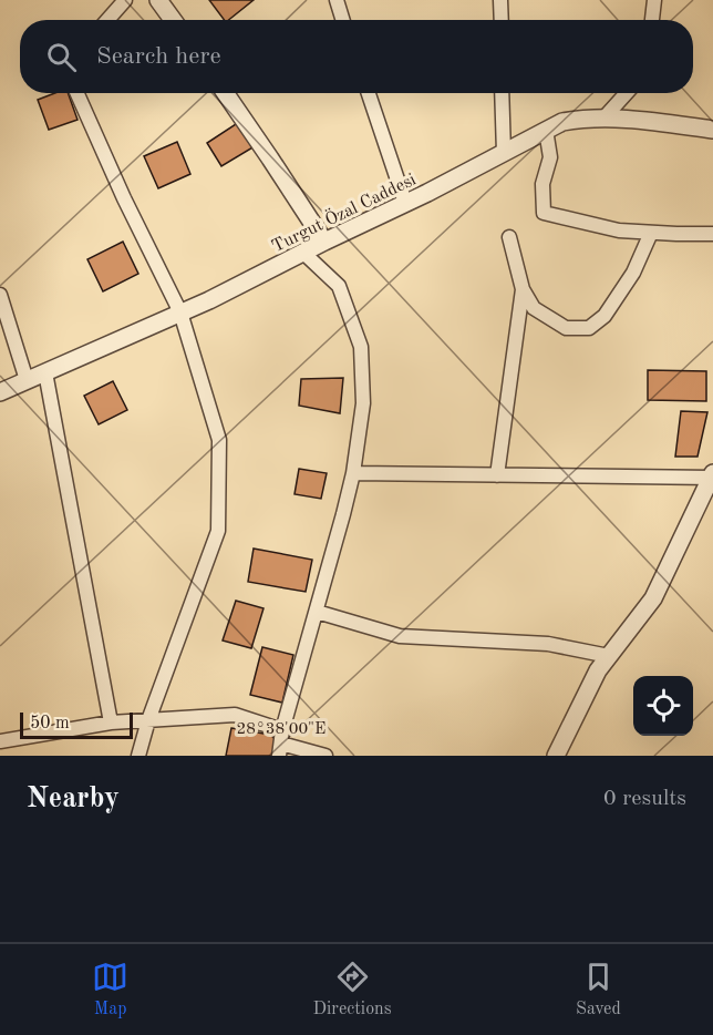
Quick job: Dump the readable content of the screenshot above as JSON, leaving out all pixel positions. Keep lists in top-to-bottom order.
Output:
{
  "streets": {
    "street": ["Turgut Özal Caddesi"]
  },
  "scale_bar": "50 m",
  "page": {
    "search": "Search here",
    "scale": "50 m",
    "heading": ["Nearby", "0 results"],
    "nav": ["Map", "Directions", "Saved"]
  },
  "coordinates": ["28°38'00\"E"]
}
